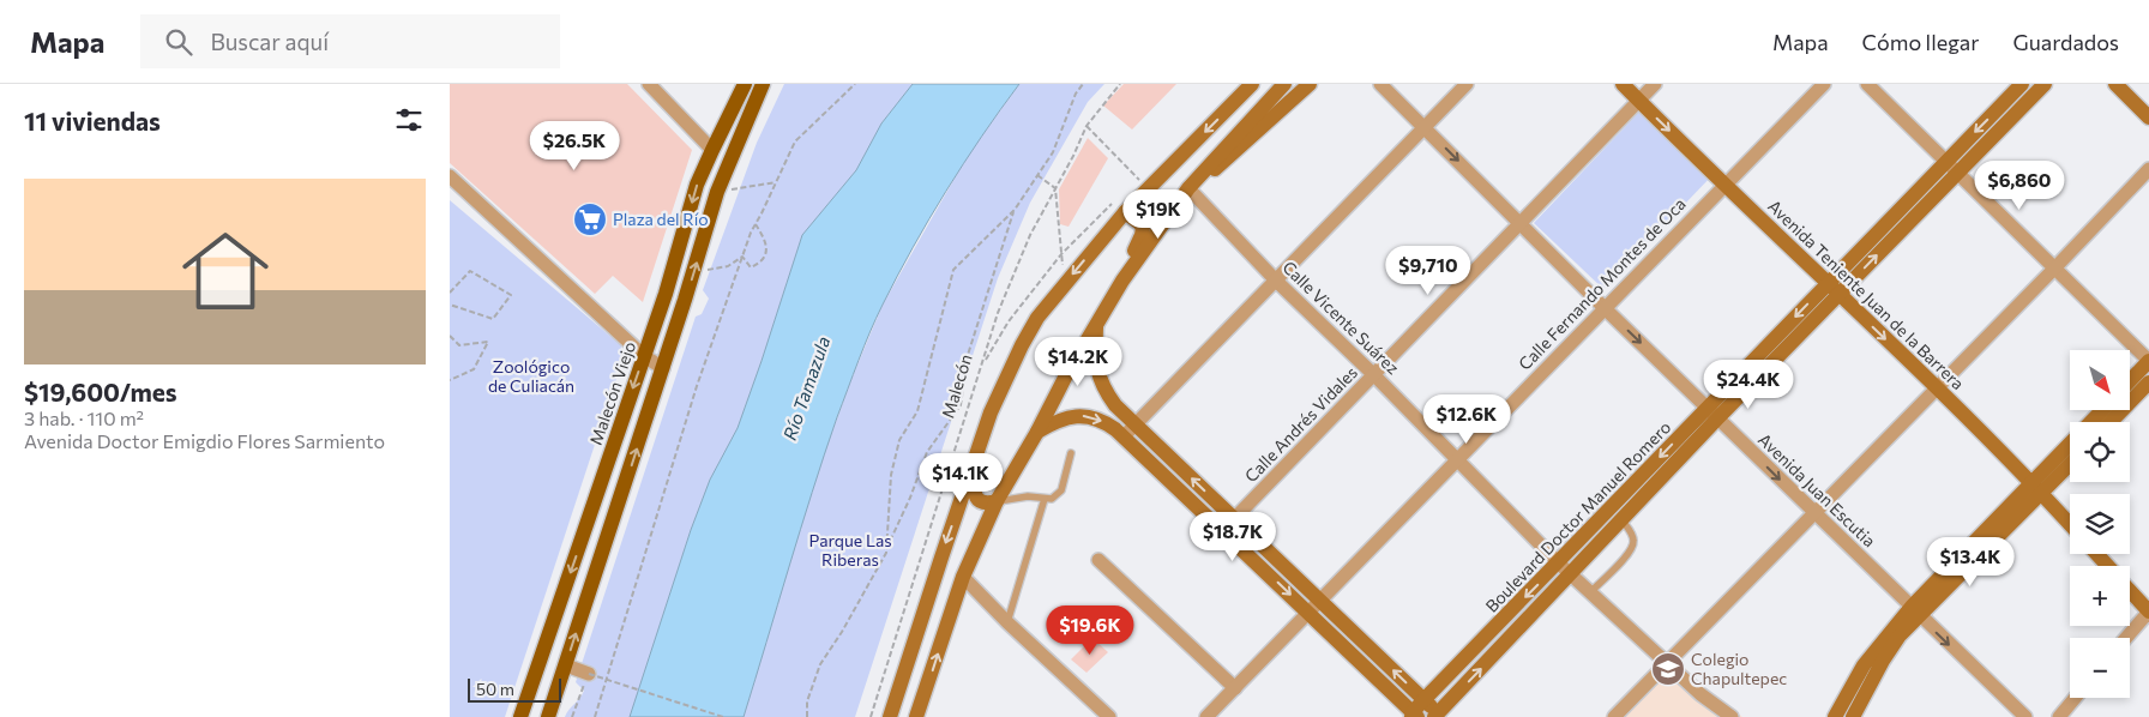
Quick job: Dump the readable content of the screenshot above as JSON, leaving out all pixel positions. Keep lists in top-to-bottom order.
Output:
{
  "streets": {
    "main road": ["Malecón Viejo"],
    "street": [
      "Calle Fernando Montes de Oca",
      "Avenida Teniente Juan de la Barrera",
      "Calle Vicente Suárez",
      "Calle Andrés Vidales",
      "Avenida Juan Escutia",
      "Boulevard Doctor Manuel Romero"
    ],
    "path": ["Malecón"]
  },
  "crossings": [
    ["Calle Fernando Montes de Oca", "Avenida Teniente Juan de la Barrera"],
    ["Calle Fernando Montes de Oca", "Calle Vicente Suárez"],
    ["Calle Fernando Montes de Oca", "Avenida Juan Escutia"],
    ["Avenida Teniente Juan de la Barrera", "Calle Andrés Vidales"],
    ["Avenida Teniente Juan de la Barrera", "Boulevard Doctor Manuel Romero"],
    ["Calle Vicente Suárez", "Calle Andrés Vidales"],
    ["Calle Vicente Suárez", "Boulevard Doctor Manuel Romero"],
    ["Calle Andrés Vidales", "Avenida Juan Escutia"],
    ["Avenida Juan Escutia", "Boulevard Doctor Manuel Romero"]
  ],
  "one_way": ["Avenida Teniente Juan de la Barrera", "Avenida Juan Escutia"],
  "water": ["Río Tamazula"],
  "parks": ["Zoológico de Culiacán", "Parque Las Riberas"],
  "places": {
    "supermarket": ["Plaza del Río"],
    "school or university": ["Colegio Chapultepec"]
  },
  "scale_bar": "50 m",
  "north": "bottom right",
  "page": {
    "header": "Mapa",
    "search": "Buscar aquí",
    "nav": ["Mapa", "Cómo llegar", "Guardados"],
    "heading": "11 viviendas",
    "price": [
      "$26.5K",
      "$6,860",
      "$19K",
      "$9,710",
      "$14.2K",
      "$24.4K",
      "$12.6K",
      "$14.1K",
      "$18.7K",
      "$13.4K",
      "$19.6K"
    ],
    "list": [
      {
        "name": "$19,600/mes",
        "note": "3 hab. · 110 m² · Avenida Doctor Emigdio Flores Sarmiento"
      }
    ],
    "map_buttons": ["+", "−"],
    "scale": "50 m"
  }
}
